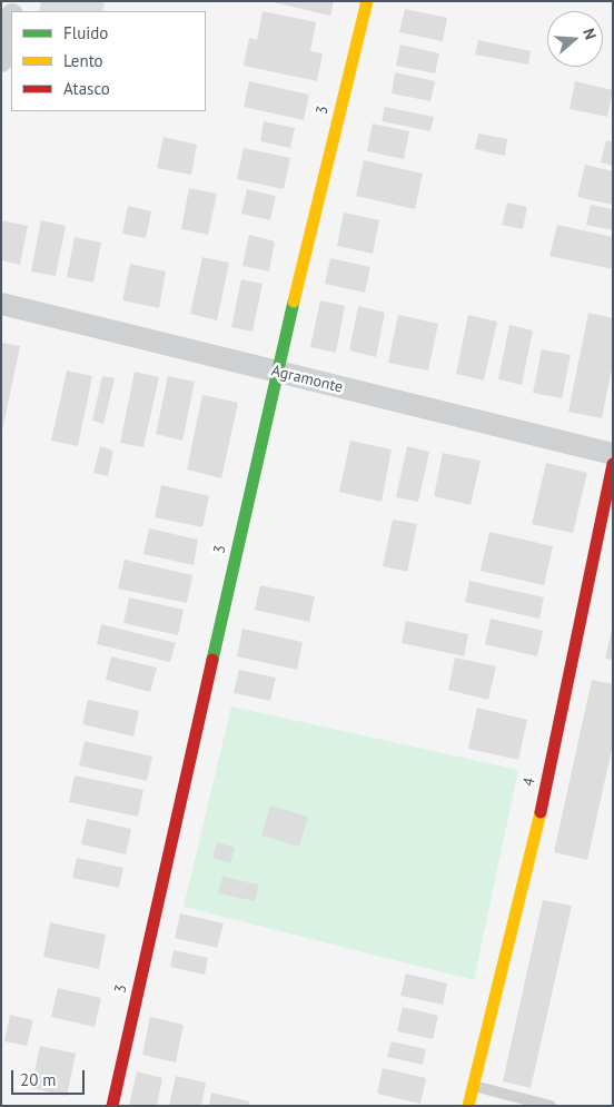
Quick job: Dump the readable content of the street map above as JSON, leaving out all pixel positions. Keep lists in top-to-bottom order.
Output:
{
  "streets": {
    "street": ["3", "Agramonte", "4"]
  },
  "crossings": [
    ["3", "Agramonte"]
  ],
  "legend": ["Fluido", "Lento", "Atasco"],
  "scale_bar": "20 m",
  "north": "right"
}
